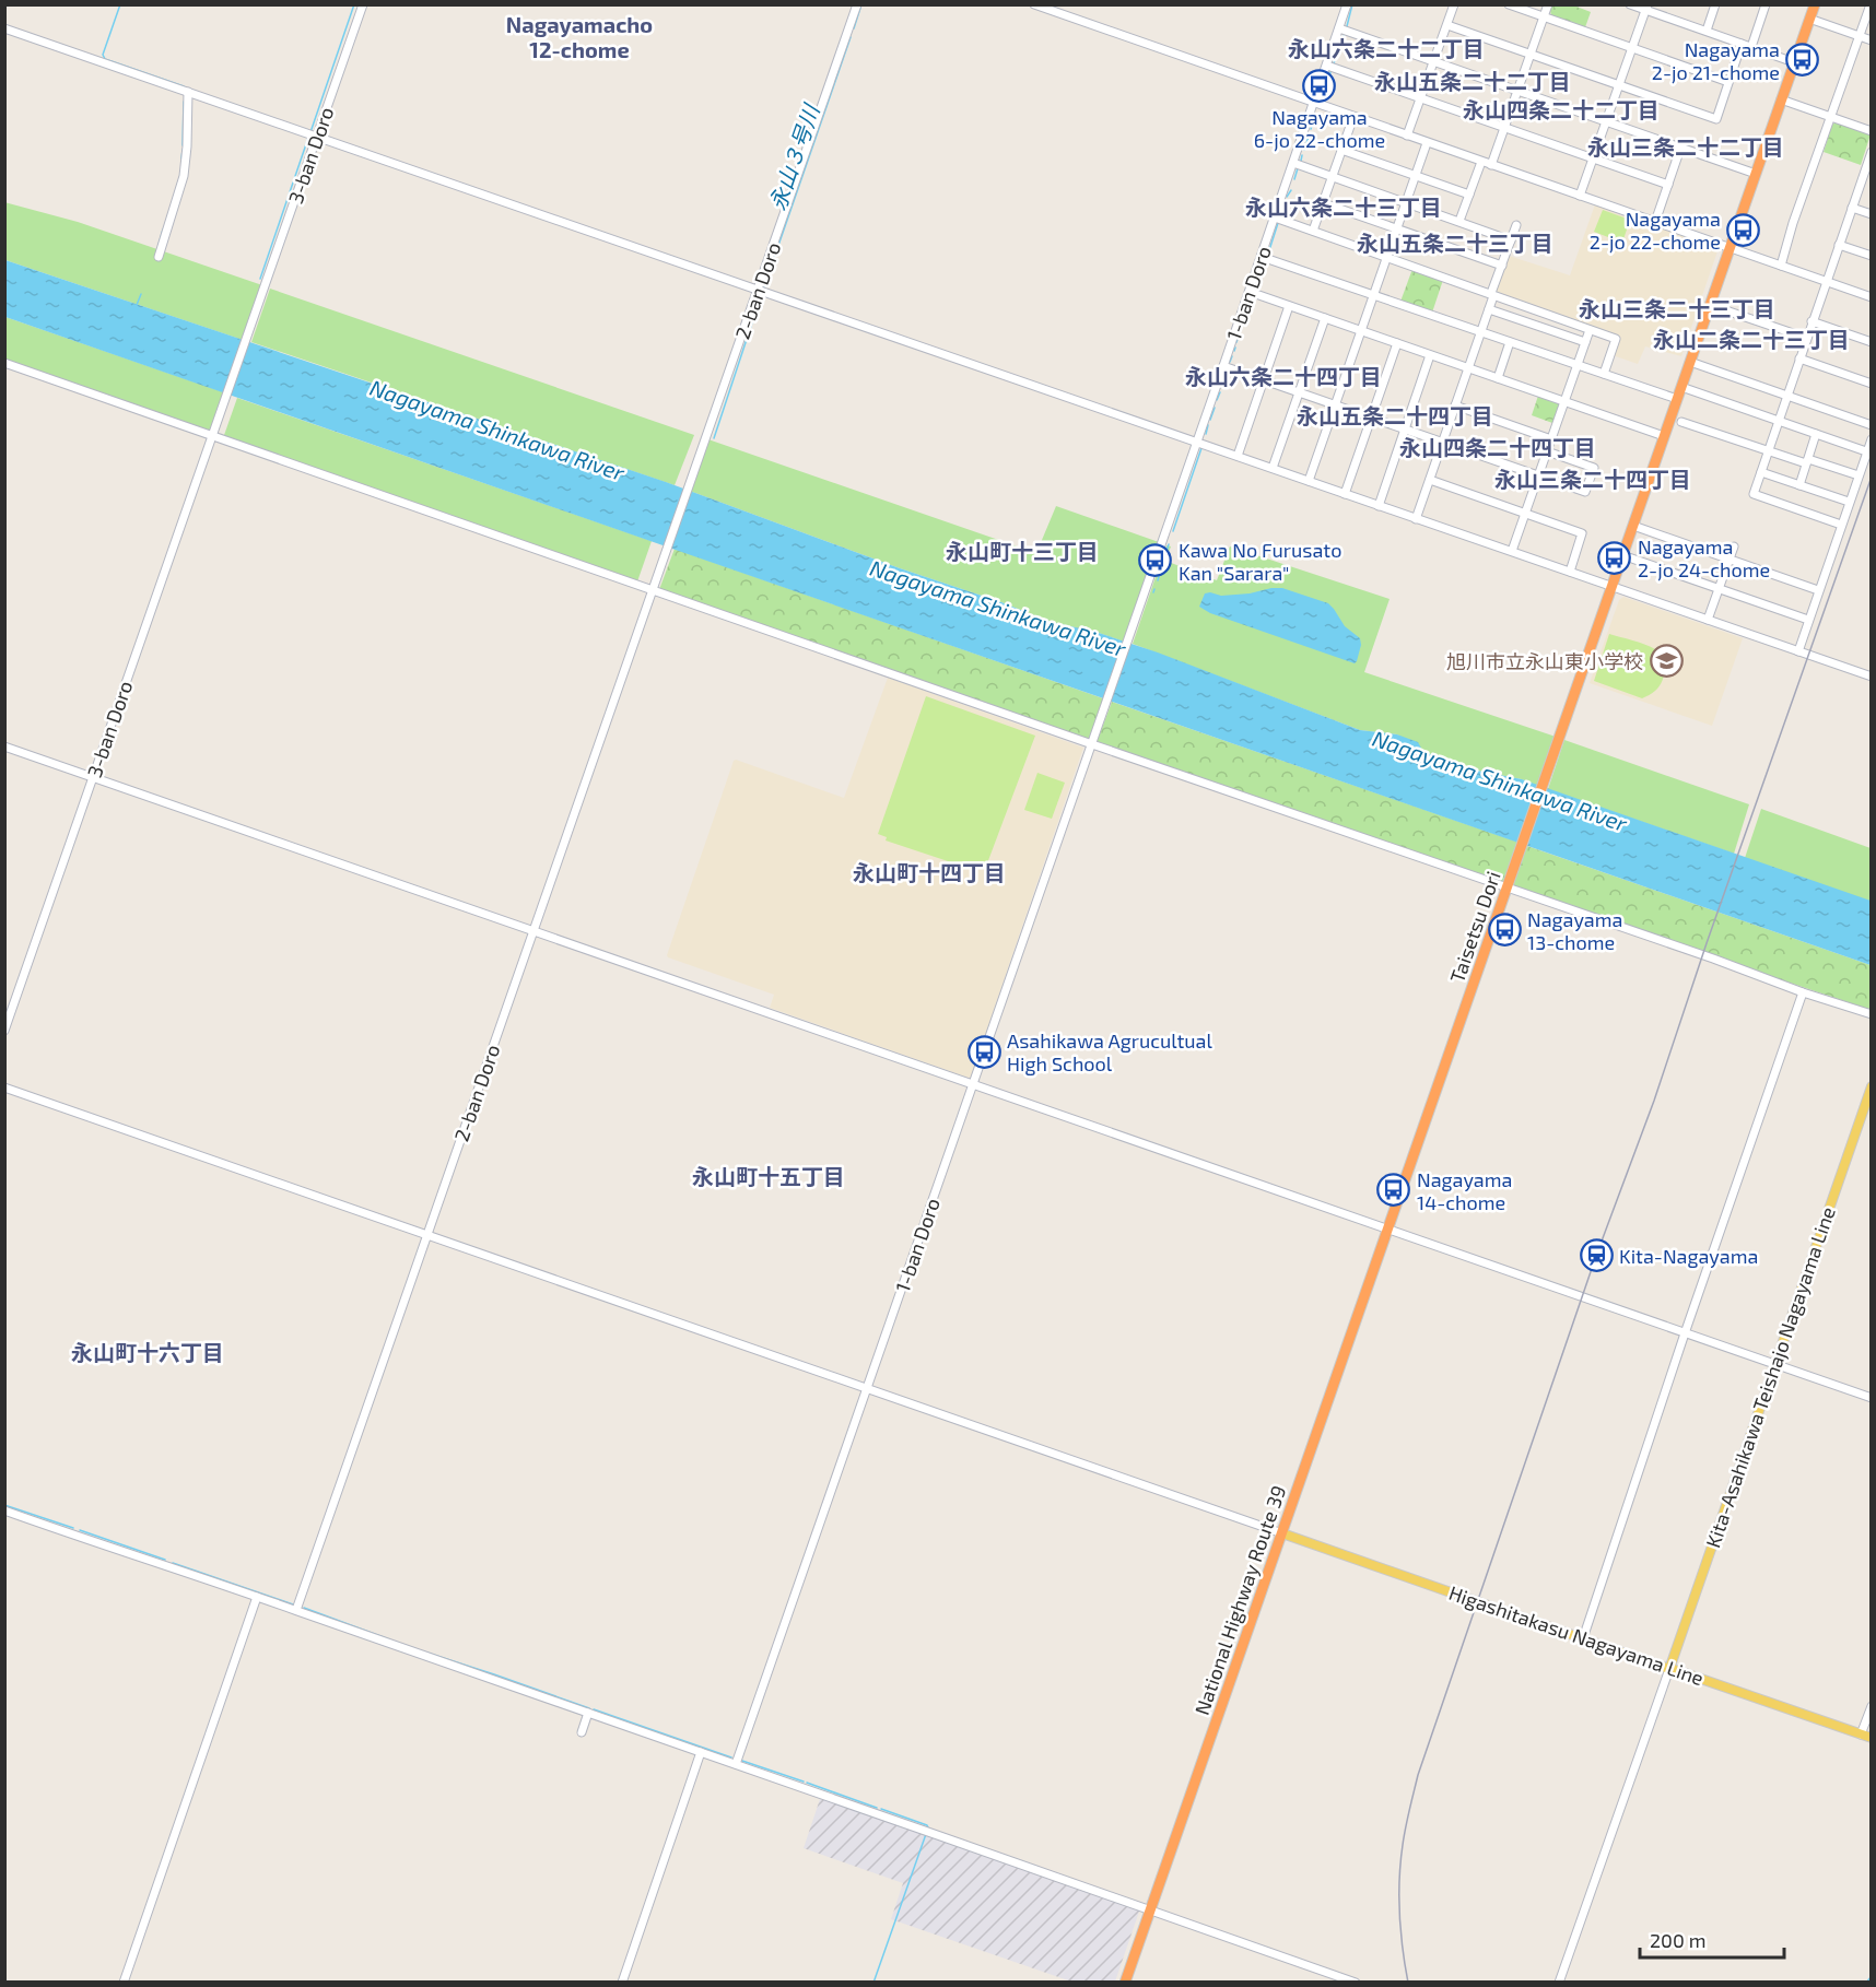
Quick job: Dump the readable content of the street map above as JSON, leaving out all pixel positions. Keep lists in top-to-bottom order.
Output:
{
  "streets": {
    "highway": ["Taisetsu Dori", "National Highway Route 39"],
    "main road": ["Kita-Asahikawa Teishajo Nagayama Line", "Higashitakasu Nagayama Line"],
    "street": ["3-ban Doro", "2-ban Doro", "1-ban Doro"]
  },
  "crossings": [
    ["Taisetsu Dori", "National Highway Route 39"],
    ["Kita-Asahikawa Teishajo Nagayama Line", "Higashitakasu Nagayama Line"],
    ["National Highway Route 39", "Higashitakasu Nagayama Line"]
  ],
  "districts": [
    "Nagayamacho 12-chome",
    "永山六条二十二丁目",
    "永山五条二十二丁目",
    "永山四条二十二丁目",
    "永山三条二十二丁目",
    "永山六条二十三丁目",
    "永山五条二十三丁目",
    "永山三条二十三丁目",
    "永山二条二十三丁目",
    "永山六条二十四丁目",
    "永山五条二十四丁目",
    "永山四条二十四丁目",
    "永山三条二十四丁目",
    "永山町十三丁目",
    "永山町十四丁目",
    "永山町十五丁目",
    "永山町十六丁目"
  ],
  "water": ["永山３号川", "Nagayama Shinkawa River"],
  "places": {
    "bus stop": [
      "Nagayama 2-jo 21-chome",
      "Nagayama 6-jo 22-chome",
      "Nagayama 2-jo 22-chome",
      "Nagayama 2-jo 24-chome",
      "Kawa No Furusato Kan \"Sarara\"",
      "Nagayama 13-chome",
      "Asahikawa Agrucultual High School",
      "Nagayama 14-chome"
    ],
    "school or university": ["旭川市立永山東小学校"],
    "station": ["Kita-Nagayama"]
  },
  "scale_bar": "200 m"
}
